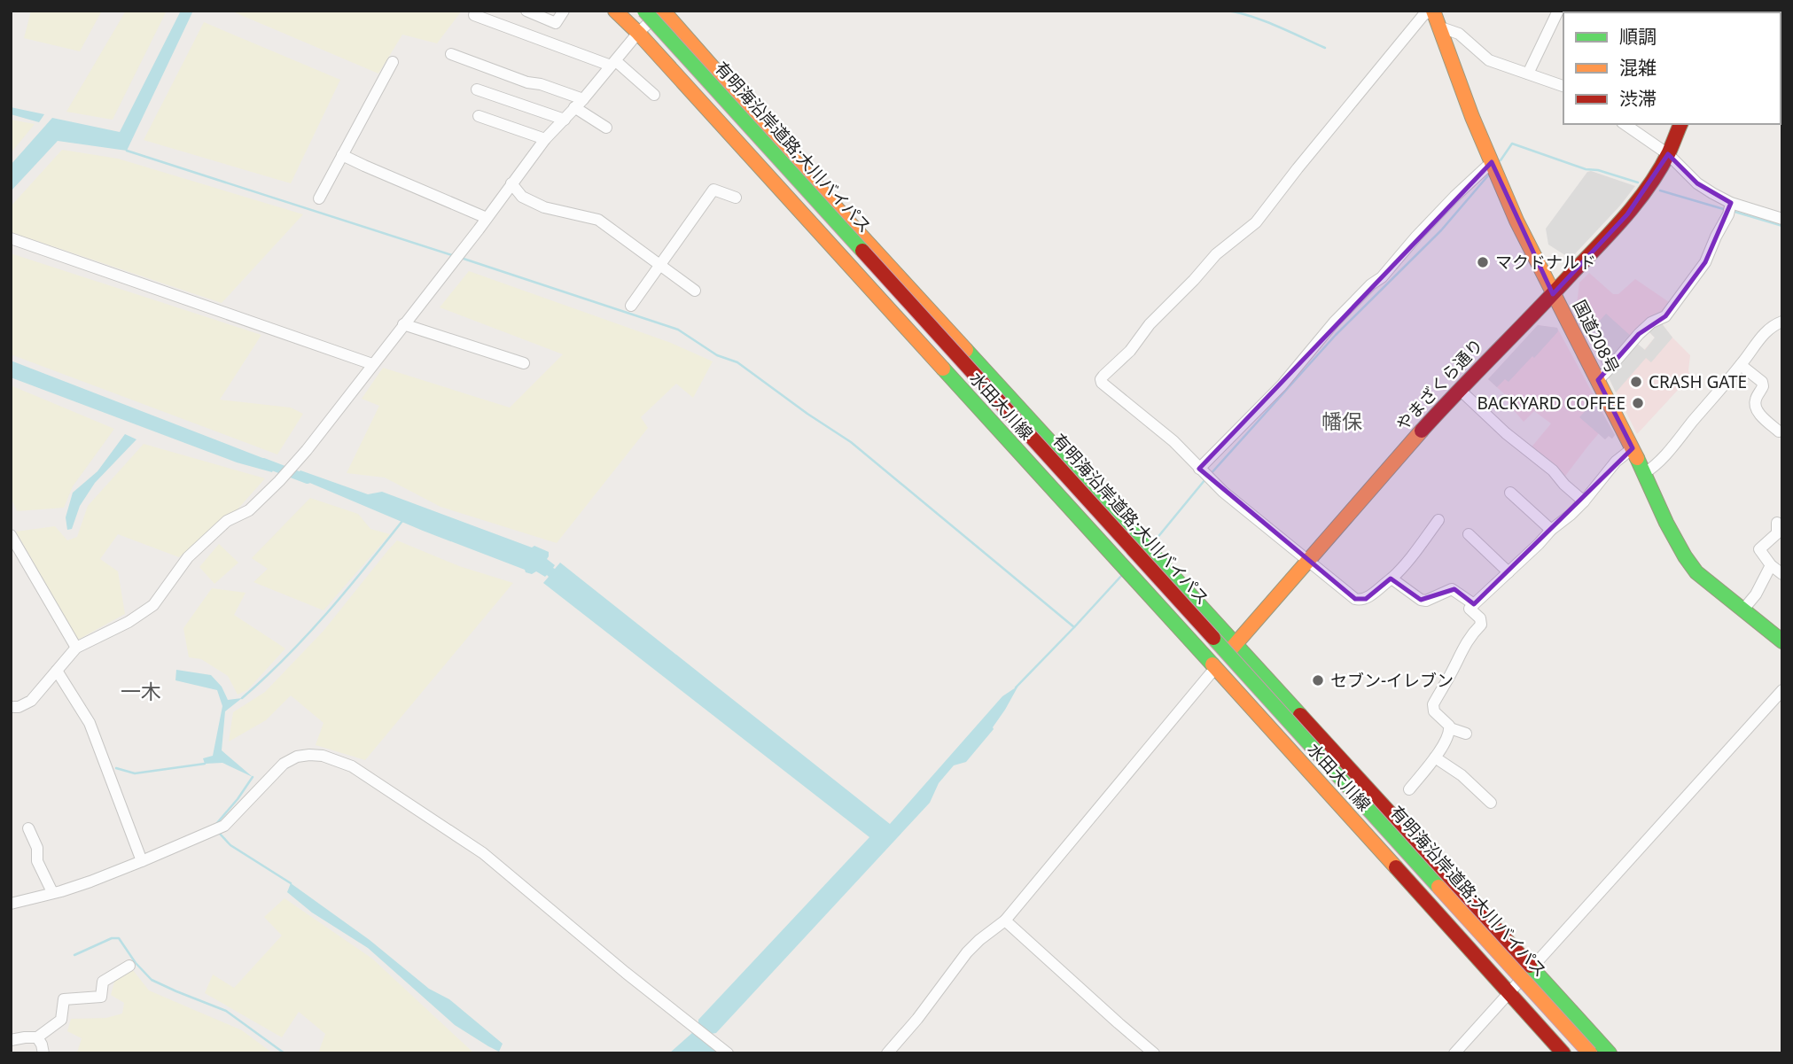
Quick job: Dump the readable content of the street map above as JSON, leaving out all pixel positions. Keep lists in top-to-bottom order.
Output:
{
  "streets": {
    "main road": [
      "有明海沿岸道路;大川バイパス",
      "国道208号",
      "やまざくら通り",
      "水田大川線"
    ]
  },
  "crossings": [
    ["国道208号", "やまざくら通り"],
    ["やまざくら通り", "水田大川線"]
  ],
  "districts": ["幡保", "一木"],
  "places": [
    "マクドナルド",
    "CRASH GATE",
    "BACKYARD COFFEE",
    "セブン-イレブン"
  ],
  "legend": ["順調", "混雑", "渋滞"]
}
